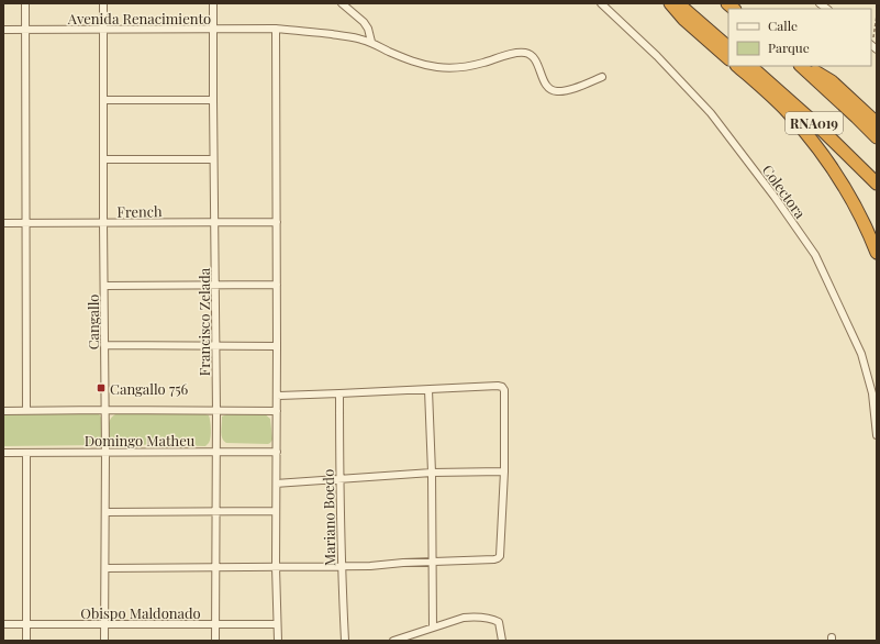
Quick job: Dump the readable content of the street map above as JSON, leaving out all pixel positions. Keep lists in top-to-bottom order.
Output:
{
  "streets": {
    "highway": ["RNA019"],
    "street": [
      "Avenida Renacimiento",
      "Colectora",
      "French",
      "Cangallo",
      "Francisco Zelada",
      "Domingo Matheu",
      "Mariano Boedo",
      "Obispo Maldonado"
    ]
  },
  "crossings": [
    ["Avenida Renacimiento", "Cangallo"],
    ["Avenida Renacimiento", "Francisco Zelada"],
    ["French", "Cangallo"],
    ["French", "Francisco Zelada"],
    ["Cangallo", "Domingo Matheu"],
    ["Cangallo", "Obispo Maldonado"],
    ["Francisco Zelada", "Domingo Matheu"],
    ["Francisco Zelada", "Obispo Maldonado"]
  ],
  "places": {
    "transit": ["Cangallo 756"]
  },
  "legend": ["Calle", "Parque"]
}
